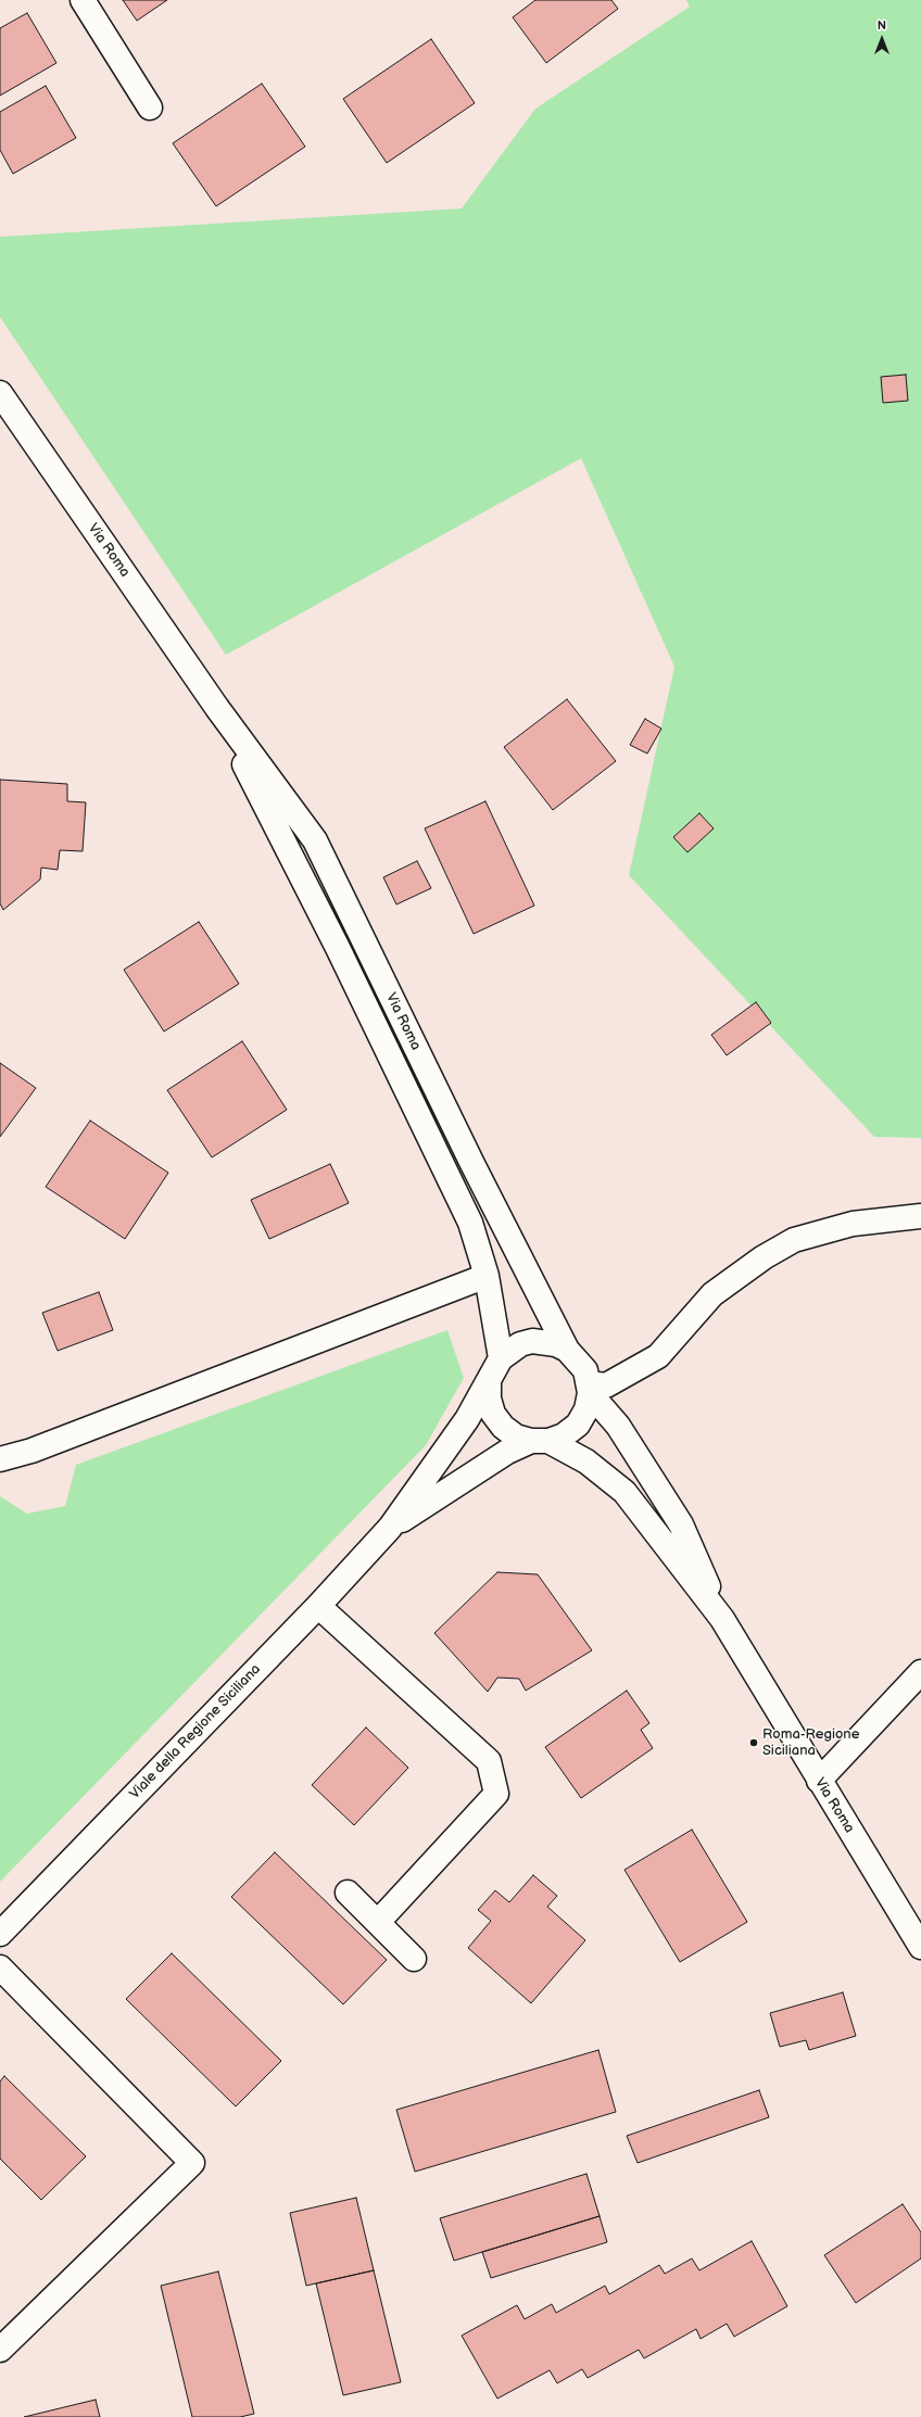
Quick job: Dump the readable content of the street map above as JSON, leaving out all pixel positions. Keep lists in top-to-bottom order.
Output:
{
  "streets": {
    "street": ["Via Roma", "Viale della Regione Siciliana"]
  },
  "places": ["Roma-Regione Siciliana"],
  "north": "top"
}
